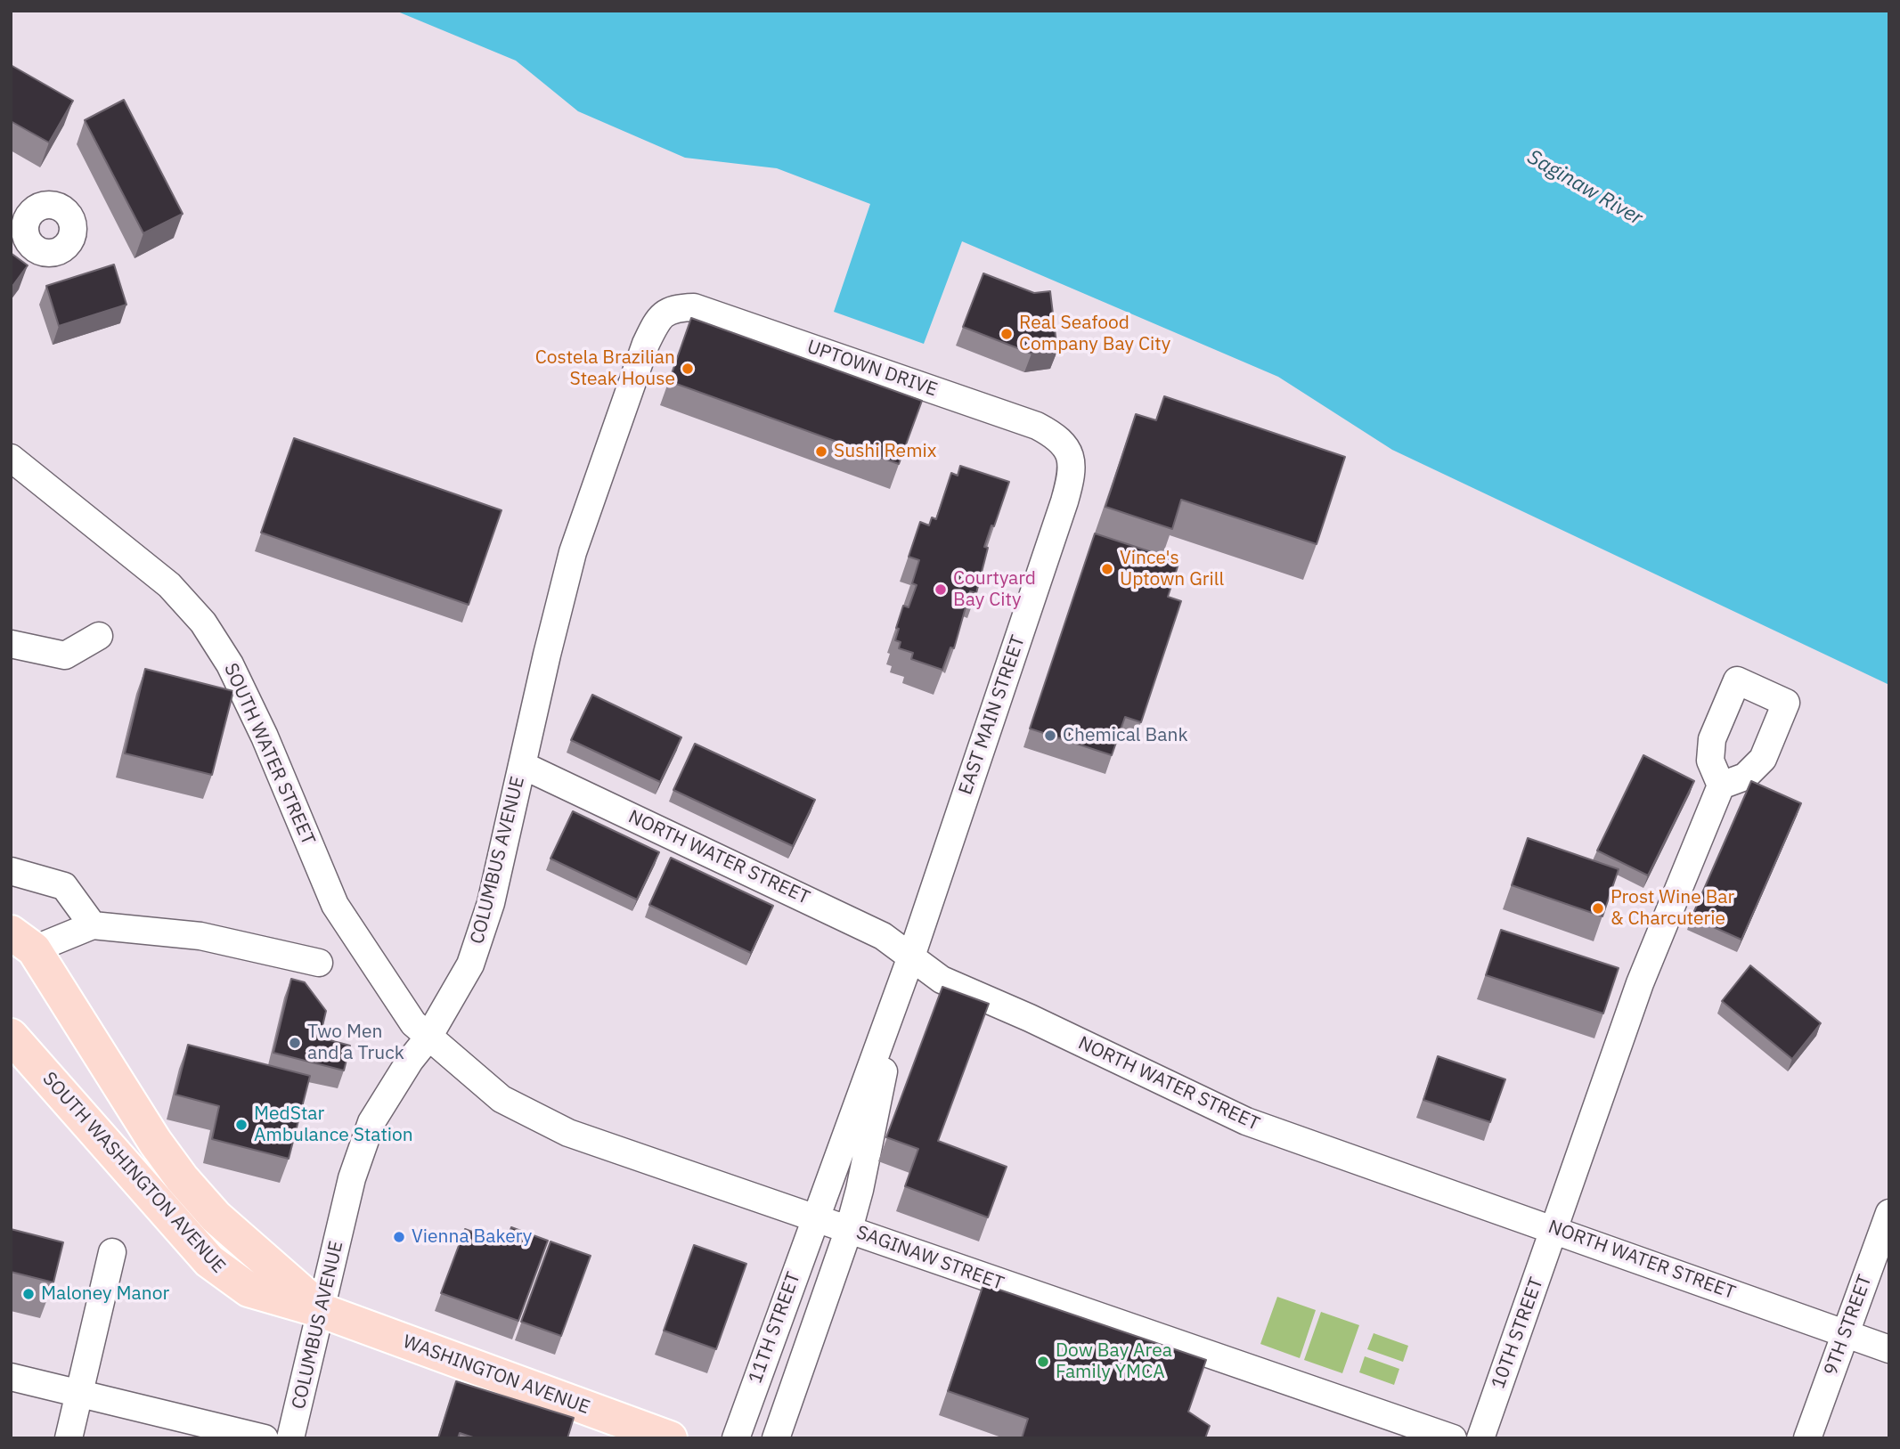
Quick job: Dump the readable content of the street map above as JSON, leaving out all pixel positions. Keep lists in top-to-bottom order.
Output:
{
  "streets": {
    "main road": ["SOUTH WASHINGTON AVENUE", "WASHINGTON AVENUE"],
    "street": [
      "UPTOWN DRIVE",
      "EAST MAIN STREET",
      "SOUTH WATER STREET",
      "NORTH WATER STREET",
      "COLUMBUS AVENUE",
      "SAGINAW STREET",
      "9TH STREET",
      "11TH STREET",
      "10TH STREET"
    ]
  },
  "crossings": [
    ["UPTOWN DRIVE", "EAST MAIN STREET"],
    ["UPTOWN DRIVE", "COLUMBUS AVENUE"],
    ["EAST MAIN STREET", "NORTH WATER STREET"],
    ["EAST MAIN STREET", "SAGINAW STREET"],
    ["EAST MAIN STREET", "11TH STREET"],
    ["SOUTH WATER STREET", "COLUMBUS AVENUE"],
    ["SOUTH WATER STREET", "SAGINAW STREET"],
    ["NORTH WATER STREET", "COLUMBUS AVENUE"],
    ["NORTH WATER STREET", "9TH STREET"],
    ["NORTH WATER STREET", "10TH STREET"],
    ["COLUMBUS AVENUE", "SOUTH WASHINGTON AVENUE"],
    ["COLUMBUS AVENUE", "SAGINAW STREET"],
    ["COLUMBUS AVENUE", "WASHINGTON AVENUE"],
    ["SOUTH WASHINGTON AVENUE", "WASHINGTON AVENUE"],
    ["SAGINAW STREET", "11TH STREET"]
  ],
  "water": ["Saginaw River"],
  "places": [
    "Real Seafood Company Bay City",
    "Costela Brazilian Steak House",
    "Sushi Remix",
    "Vince's Uptown Grill",
    "Courtyard Bay City",
    "Chemical Bank",
    "Prost Wine Bar & Charcuterie",
    "Two Men and a Truck",
    "MedStar Ambulance Station",
    "Vienna Bakery",
    "Maloney Manor",
    "Dow Bay Area Family YMCA"
  ]
}
